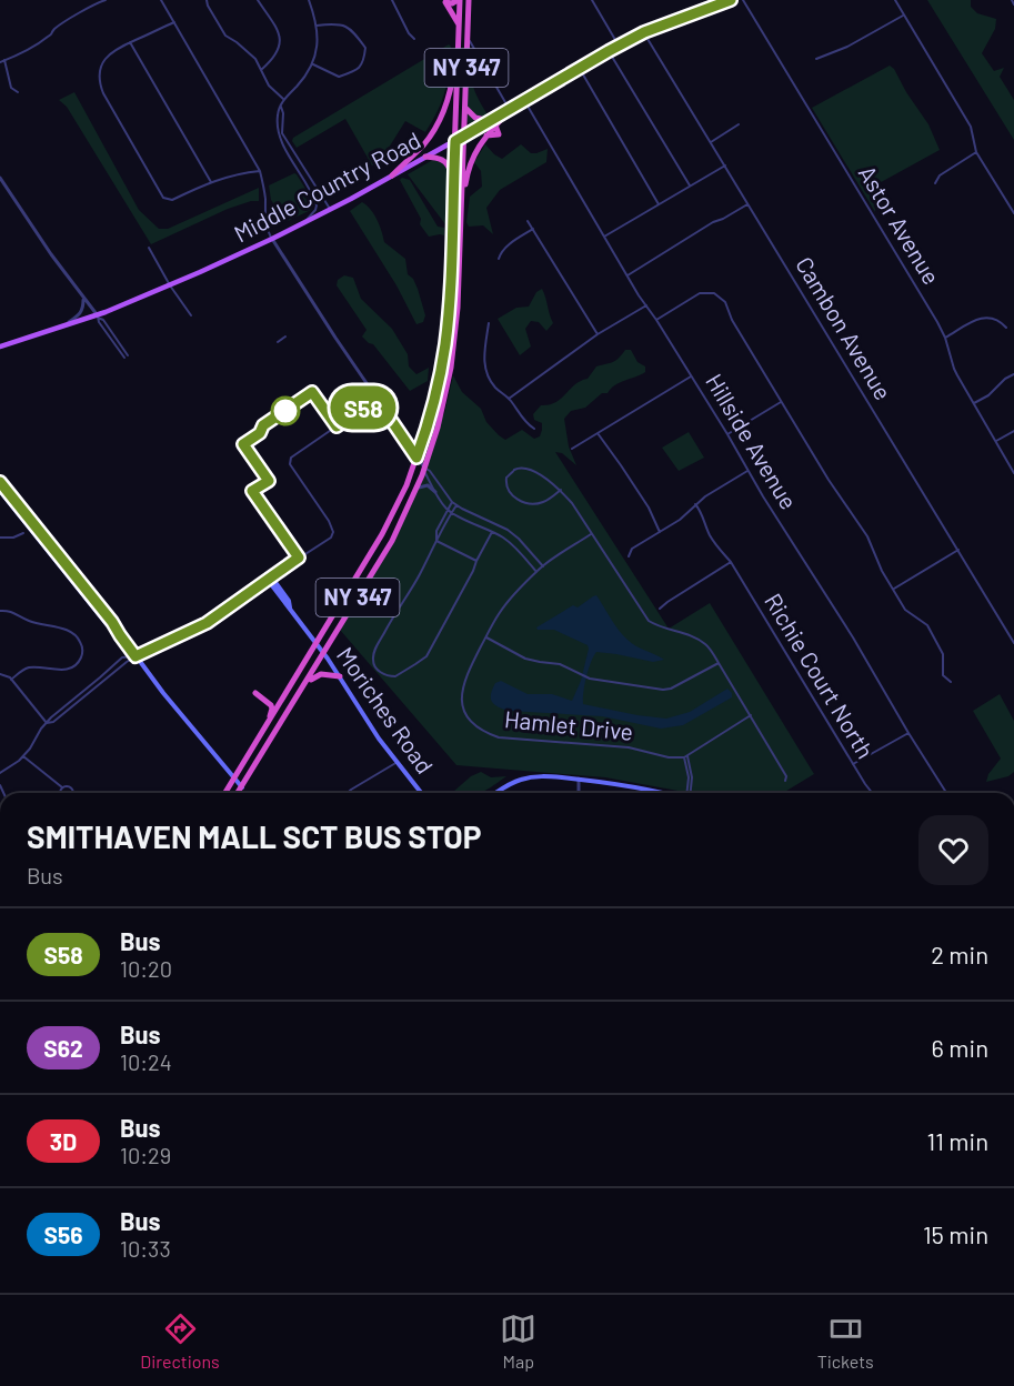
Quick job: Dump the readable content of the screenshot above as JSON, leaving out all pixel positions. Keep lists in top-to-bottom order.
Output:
{
  "streets": {
    "highway": ["NY 347"],
    "main road": ["Middle Country Road", "Moriches Road"],
    "street": [
      "Astor Avenue",
      "Cambon Avenue",
      "Hillside Avenue",
      "Richie Court North",
      "Hamlet Drive"
    ]
  },
  "crossings": [
    ["NY 347", "Middle Country Road"],
    ["NY 347", "Moriches Road"]
  ],
  "lines": ["bus line S58"],
  "page": {
    "on_map": "S58",
    "heading": ["SMITHAVEN MALL SCT BUS STOP", "Bus"],
    "list": [
      {
        "mark": "S58",
        "name": "Bus",
        "note": "10:20",
        "value": "2 min"
      },
      {
        "mark": "S62",
        "name": "Bus",
        "note": "10:24",
        "value": "6 min"
      },
      {
        "mark": "3D",
        "name": "Bus",
        "note": "10:29",
        "value": "11 min"
      },
      {
        "mark": "S56",
        "name": "Bus",
        "note": "10:33",
        "value": "15 min"
      }
    ],
    "tabs": ["Directions", "Map", "Tickets"]
  }
}
